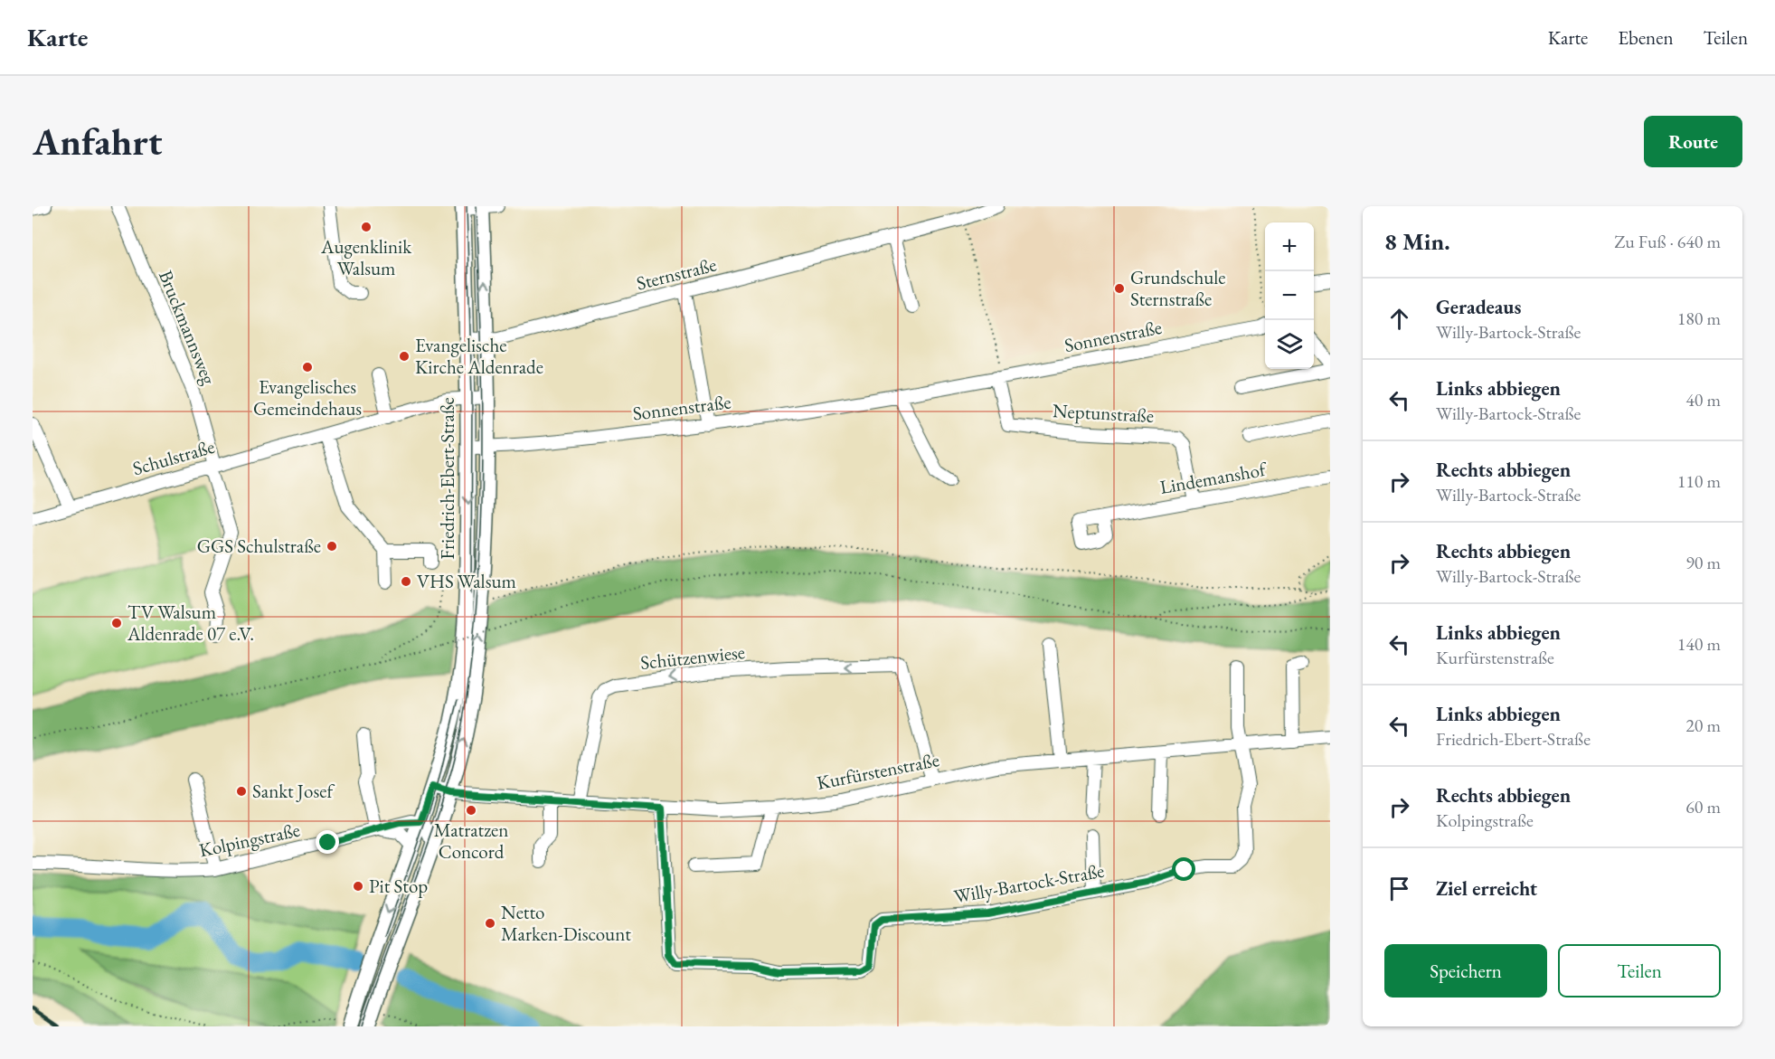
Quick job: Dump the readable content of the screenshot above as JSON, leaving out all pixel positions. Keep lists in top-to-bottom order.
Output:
{
  "streets": {
    "main road": ["Friedrich-Ebert-Straße"],
    "street": [
      "Sternstraße",
      "Bruckmannsweg",
      "Sonnenstraße",
      "Neptunstraße",
      "Schulstraße",
      "Lindemanshof",
      "Schützenwiese",
      "Kurfürstenstraße",
      "Kolpingstraße",
      "Willy-Bartock-Straße"
    ]
  },
  "crossings": [
    ["Sternstraße", "Friedrich-Ebert-Straße"],
    ["Bruckmannsweg", "Schulstraße"],
    ["Sonnenstraße", "Neptunstraße"],
    ["Sonnenstraße", "Friedrich-Ebert-Straße"],
    ["Neptunstraße", "Lindemanshof"],
    ["Schulstraße", "Friedrich-Ebert-Straße"],
    ["Friedrich-Ebert-Straße", "Kurfürstenstraße"],
    ["Friedrich-Ebert-Straße", "Kolpingstraße"],
    ["Schützenwiese", "Kurfürstenstraße"],
    ["Kurfürstenstraße", "Willy-Bartock-Straße"]
  ],
  "places": [
    "Augenklinik Walsum",
    "Grundschule Sternstraße",
    "Evangelische Kirche Aldenrade",
    "Evangelisches Gemeindehaus",
    "GGS Schulstraße",
    "VHS Walsum",
    "TV Walsum Aldenrade 07 e.V.",
    "Sankt Josef",
    "Matratzen Concord",
    "Pit Stop",
    "Netto Marken-Discount"
  ],
  "page": {
    "header": "Karte",
    "nav": ["Karte", "Ebenen", "Teilen"],
    "buttons": [
      "Route",
      ["Speichern", "Teilen"]
    ],
    "title": "Anfahrt",
    "heading": ["8 Min.", "Zu Fuß · 640 m"],
    "map_buttons": ["+", "−"],
    "list": [
      ["Geradeaus", "Willy-Bartock-Straße", "180 m"],
      ["Links abbiegen", "Willy-Bartock-Straße", "40 m"],
      ["Rechts abbiegen", "Willy-Bartock-Straße", "110 m"],
      ["Rechts abbiegen", "Willy-Bartock-Straße", "90 m"],
      ["Links abbiegen", "Kurfürstenstraße", "140 m"],
      ["Links abbiegen", "Friedrich-Ebert-Straße", "20 m"],
      ["Rechts abbiegen", "Kolpingstraße", "60 m"],
      "Ziel erreicht"
    ]
  }
}
